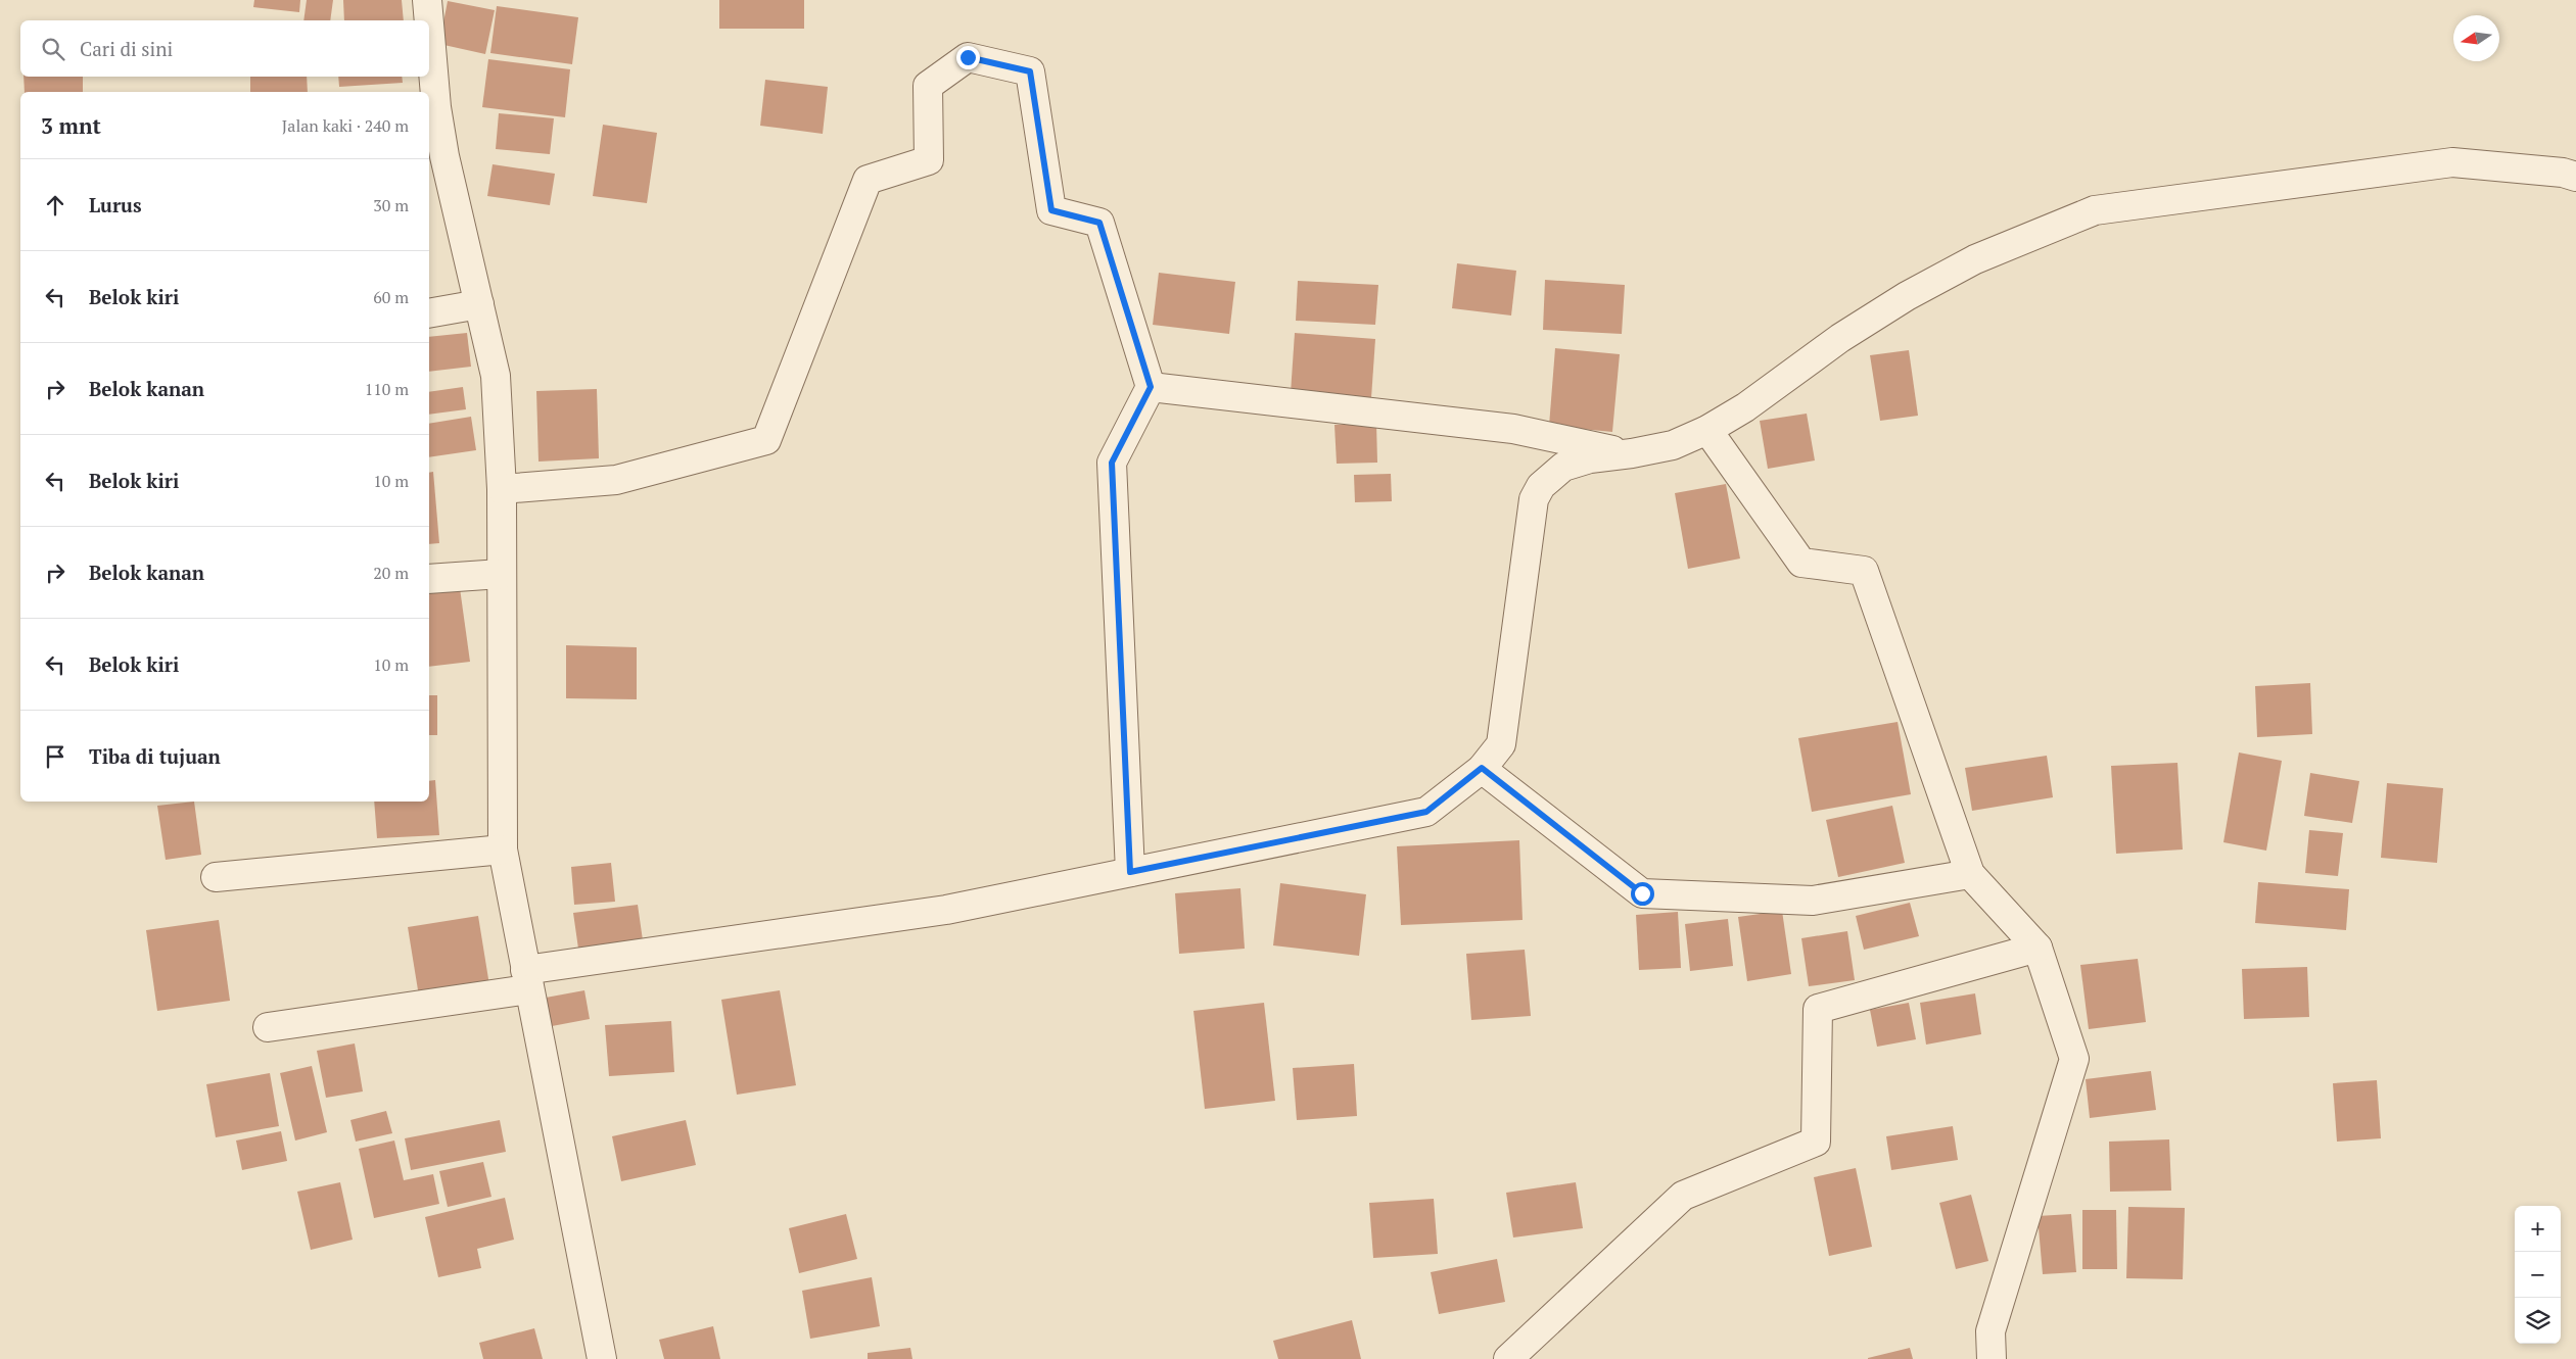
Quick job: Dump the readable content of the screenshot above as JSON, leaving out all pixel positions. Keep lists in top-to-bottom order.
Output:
{
  "north": "left",
  "page": {
    "search": "Cari di sini",
    "heading": ["3 mnt", "Jalan kaki · 240 m"],
    "list": [
      ["Lurus", "30 m"],
      ["Belok kiri", "60 m"],
      ["Belok kanan", "110 m"],
      ["Belok kiri", "10 m"],
      ["Belok kanan", "20 m"],
      ["Belok kiri", "10 m"],
      "Tiba di tujuan"
    ],
    "map_buttons": ["+", "−"]
  }
}
